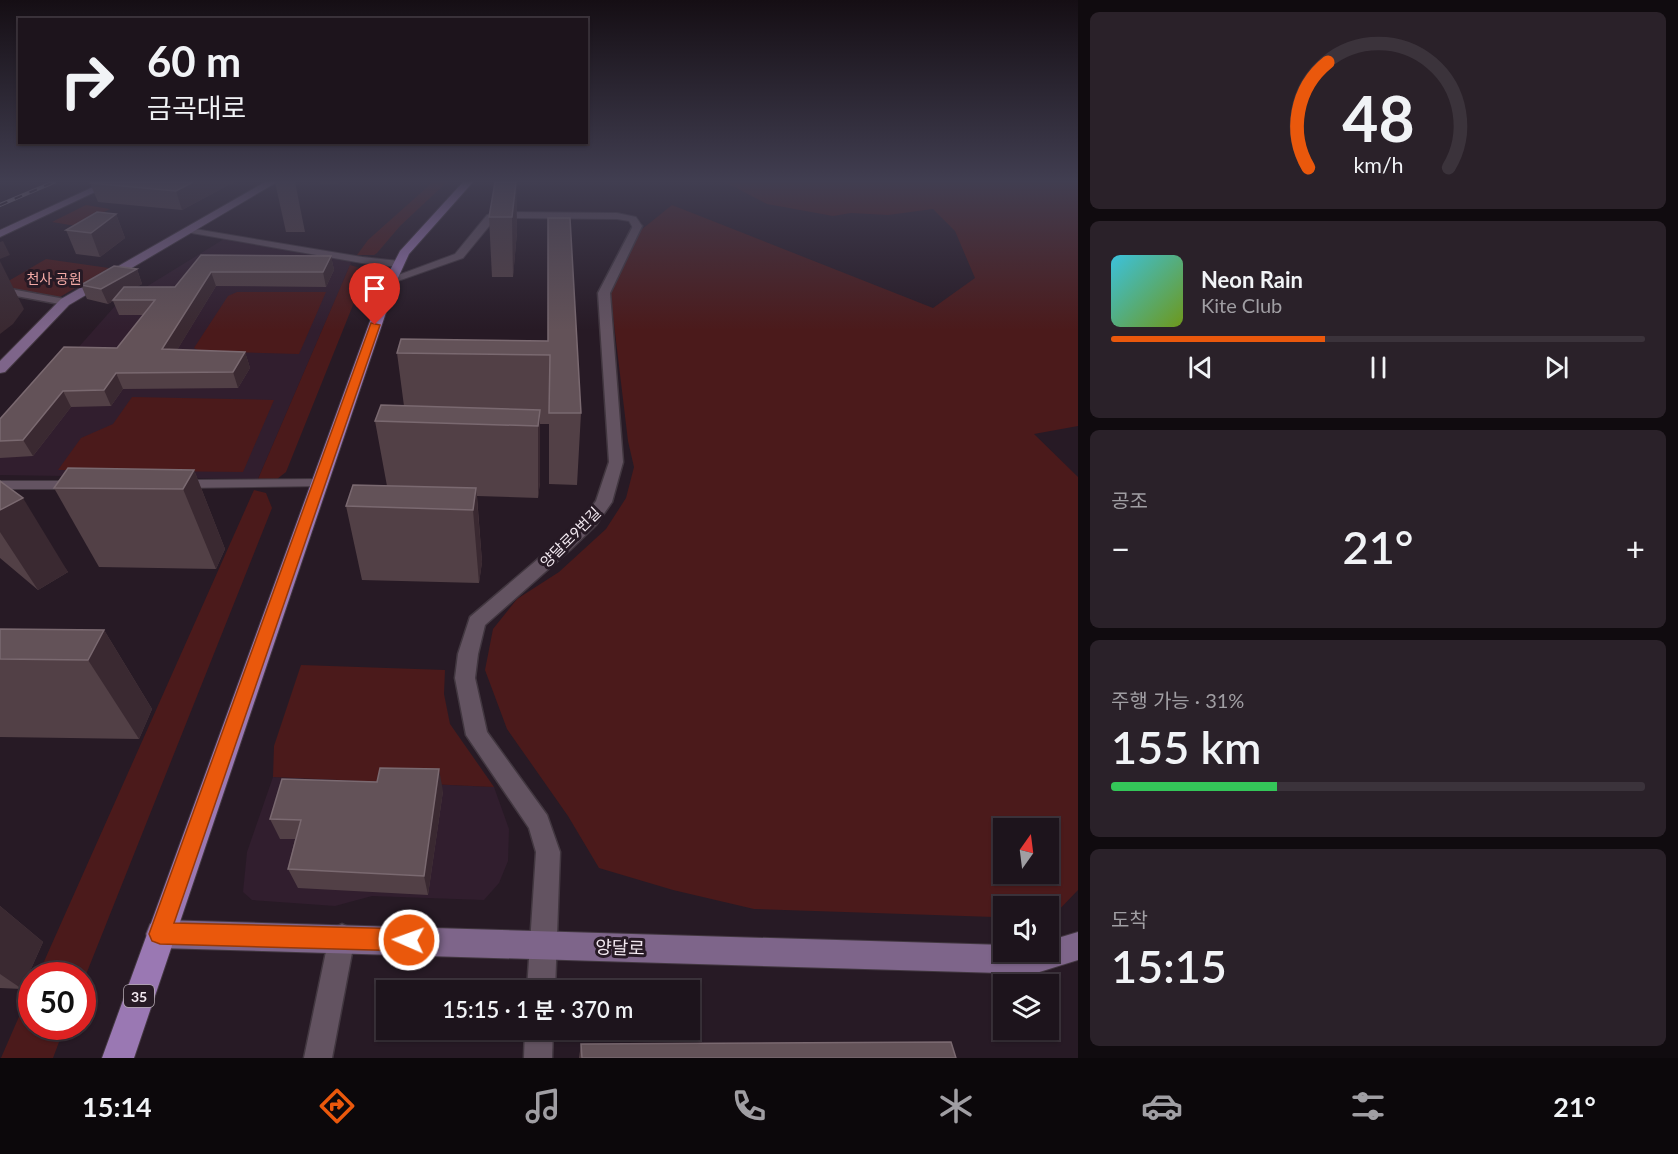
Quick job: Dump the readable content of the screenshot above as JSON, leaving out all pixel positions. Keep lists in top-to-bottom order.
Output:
{
  "streets": {
    "main road": ["양달로", "35"],
    "street": ["양달로9번길"]
  },
  "crossings": [
    ["양달로9번길", "양달로"],
    ["양달로9번길", "35"],
    ["양달로", "35"]
  ],
  "parks": ["천사 공원"],
  "north": "top",
  "page": {
    "turn": ["60 m", "금곡대로"],
    "song": ["Neon Rain", "Kite Club"],
    "tile": [
      "공조",
      ["주행 가능 · 31%", "155 km"],
      ["도착", "15:15"]
    ],
    "heat": ["−", "21°", "+"],
    "limit": "50",
    "trip": "15:15 · 1 분 · 370 m",
    "tabs": ["15:14", "21°"],
    "gauge": ["48", "km/h"]
  }
}
